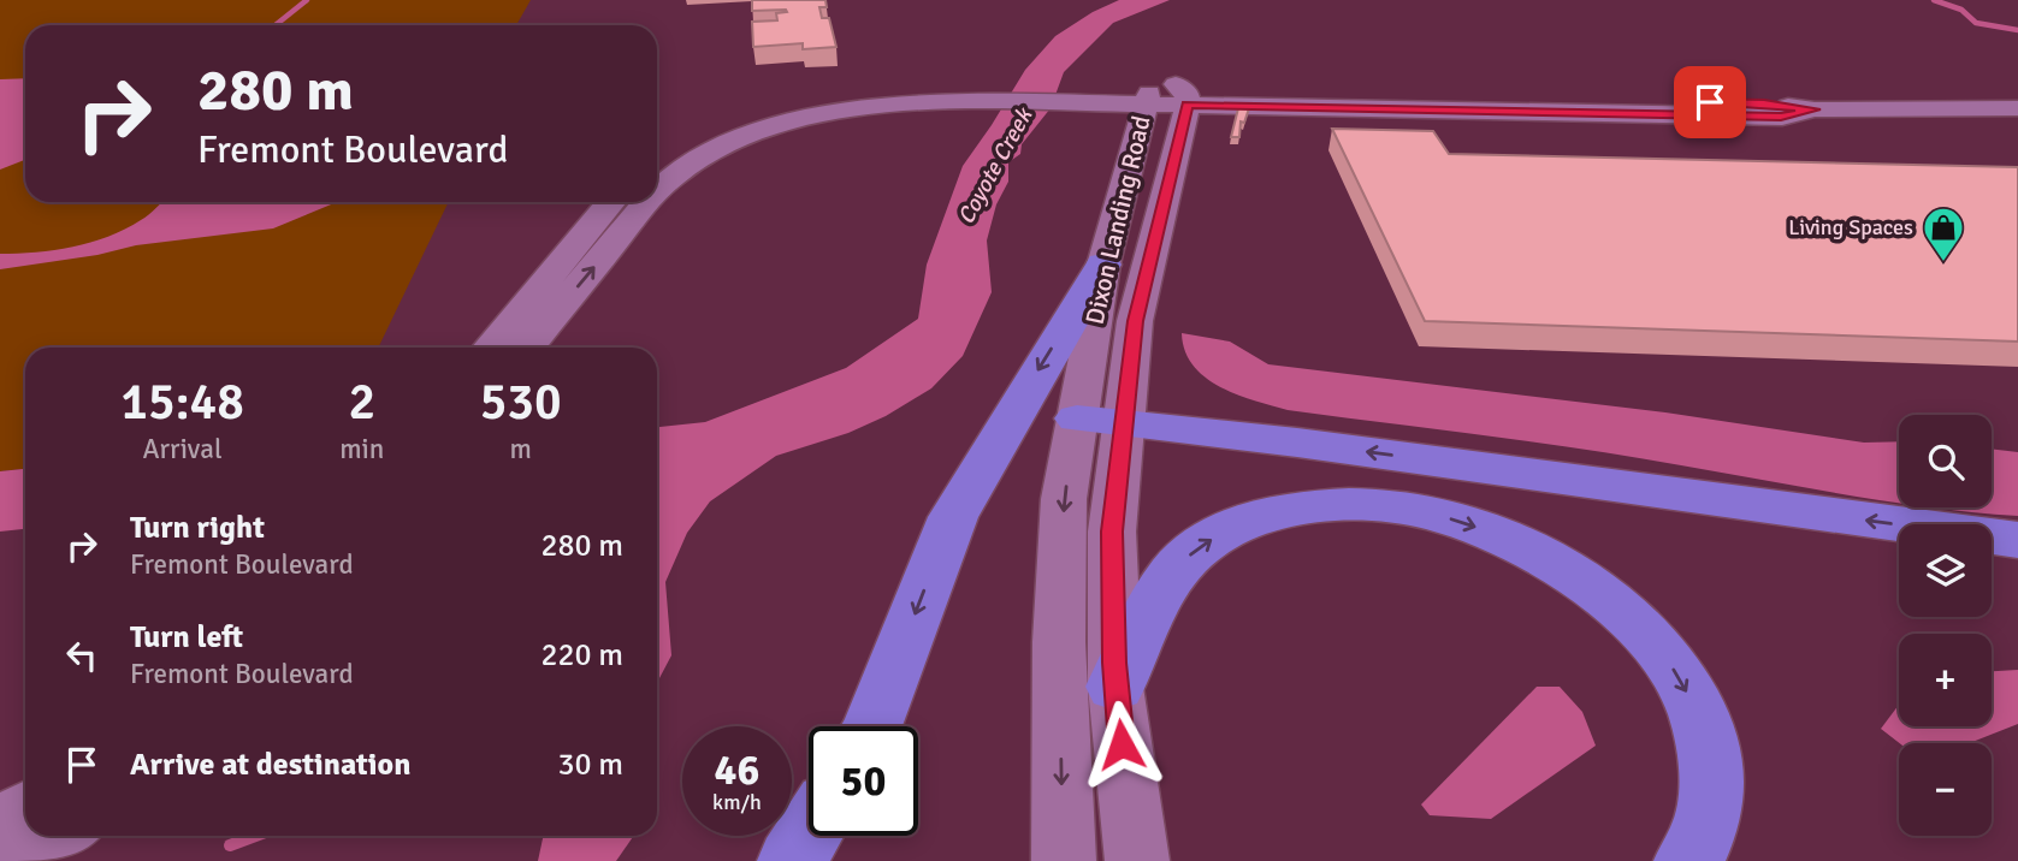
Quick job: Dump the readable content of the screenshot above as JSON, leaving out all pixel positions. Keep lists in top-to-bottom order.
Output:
{
  "streets": {
    "main road": ["Dixon Landing Road"]
  },
  "water": ["Coyote Creek"],
  "places": {
    "shop": ["Living Spaces"]
  },
  "page": {
    "turn": ["280 m", "Fremont Boulevard"],
    "eta": [
      "15:48",
      "Arrival",
      "2",
      "min",
      "530",
      "m"
    ],
    "map_buttons": ["+", "−"],
    "list": [
      {
        "name": "Turn right",
        "note": "Fremont Boulevard",
        "value": "280 m"
      },
      {
        "name": "Turn left",
        "note": "Fremont Boulevard",
        "value": "220 m"
      },
      {
        "name": "Arrive at destination",
        "value": "30 m"
      }
    ],
    "speed": "46 km/h",
    "limit": "50"
  }
}
